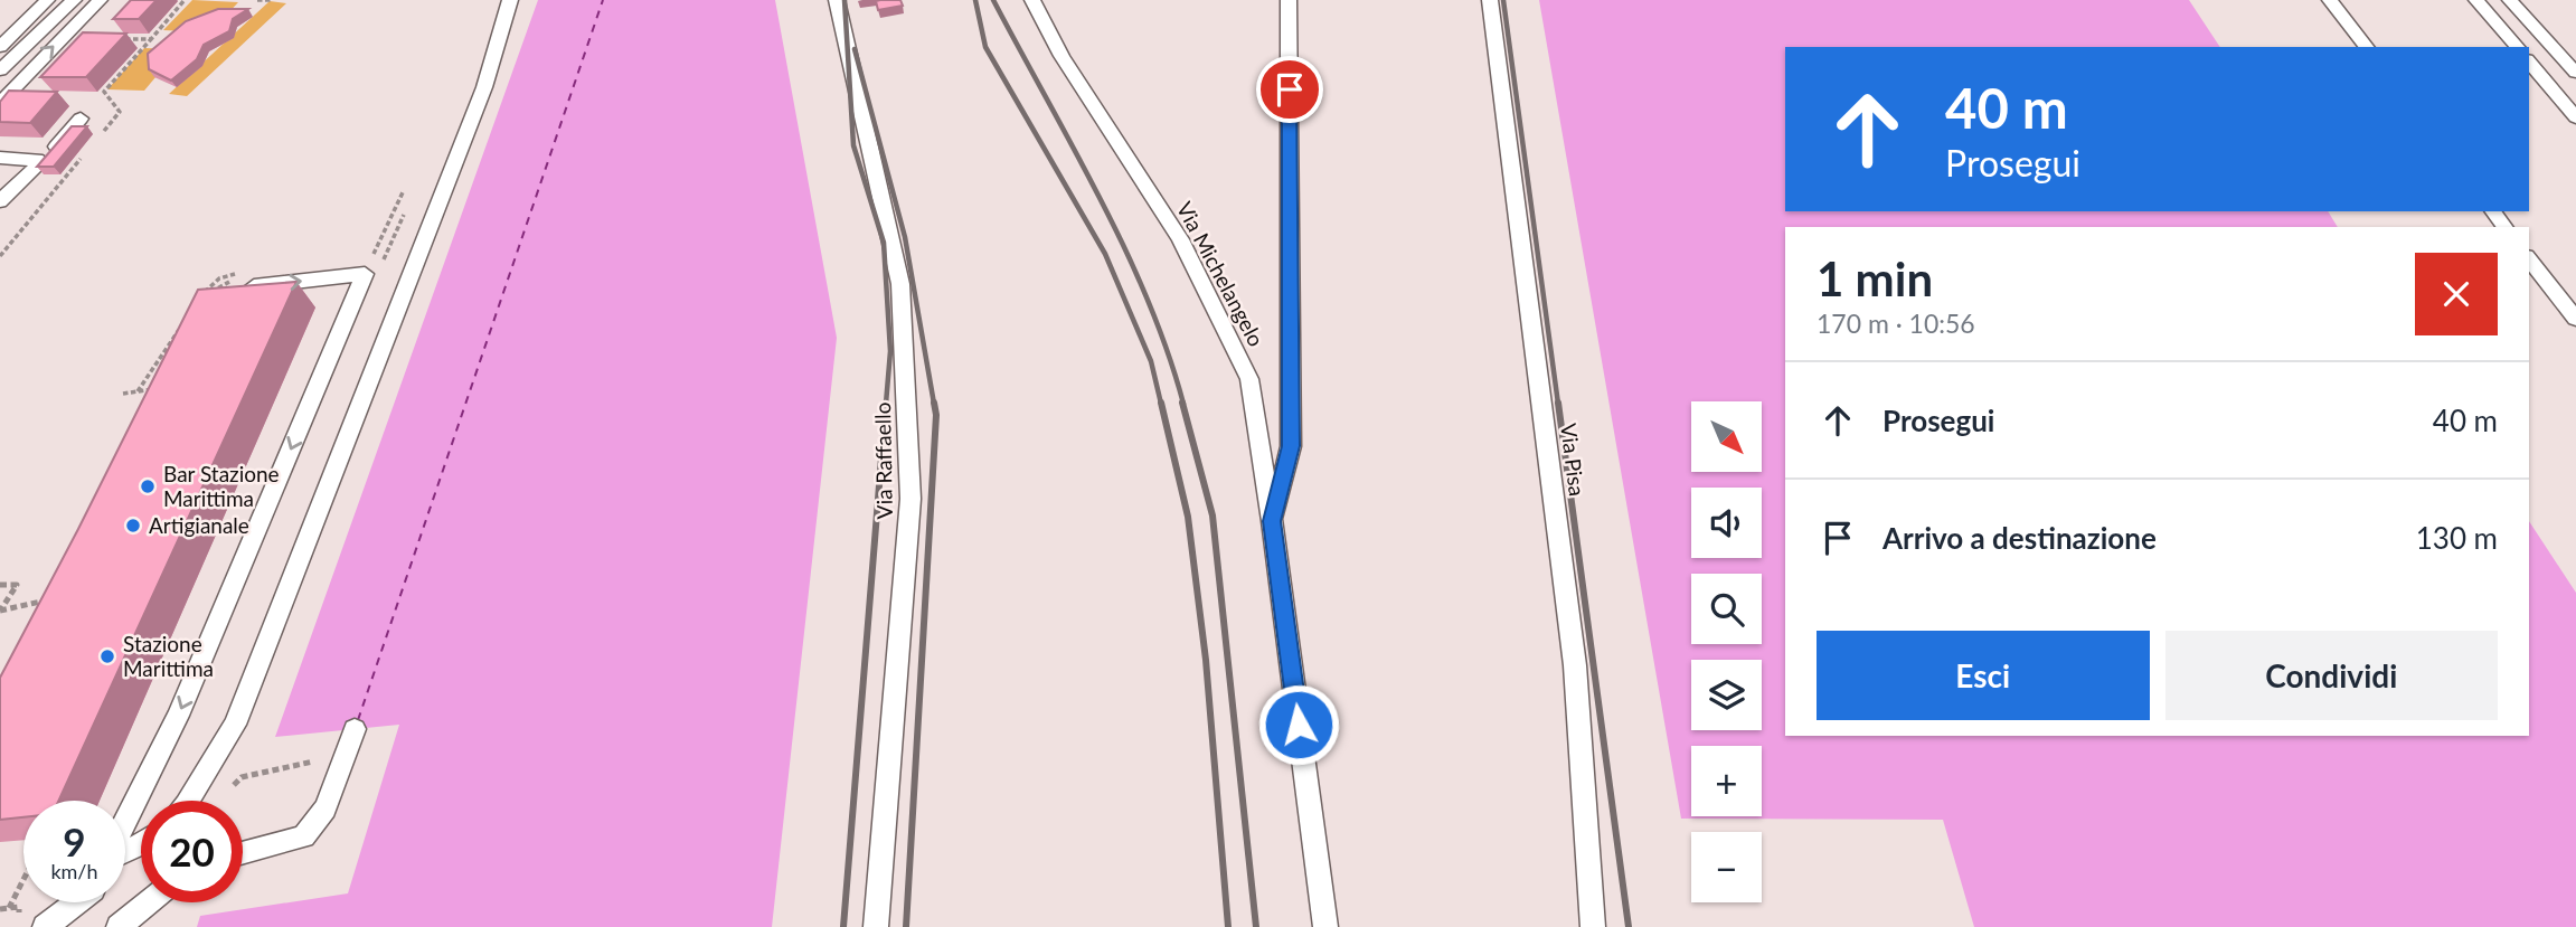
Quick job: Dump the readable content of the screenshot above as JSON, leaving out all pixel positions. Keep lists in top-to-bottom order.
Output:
{
  "streets": {
    "lane": ["Via Michelangelo", "Via Pisa", "Via Raffaello"]
  },
  "places": ["Bar Stazione Marittima", "Artigianale", "Stazione Marittima"],
  "north": "bottom right",
  "page": {
    "turn": ["40 m", "Prosegui"],
    "heading": ["1 min", "170 m · 10:56"],
    "list": [
      {
        "name": "Prosegui",
        "value": "40 m"
      },
      {
        "name": "Arrivo a destinazione",
        "value": "130 m"
      }
    ],
    "map_buttons": ["+", "−"],
    "buttons": ["Esci", "Condividi"],
    "speed": "9 km/h",
    "limit": "20"
  }
}
